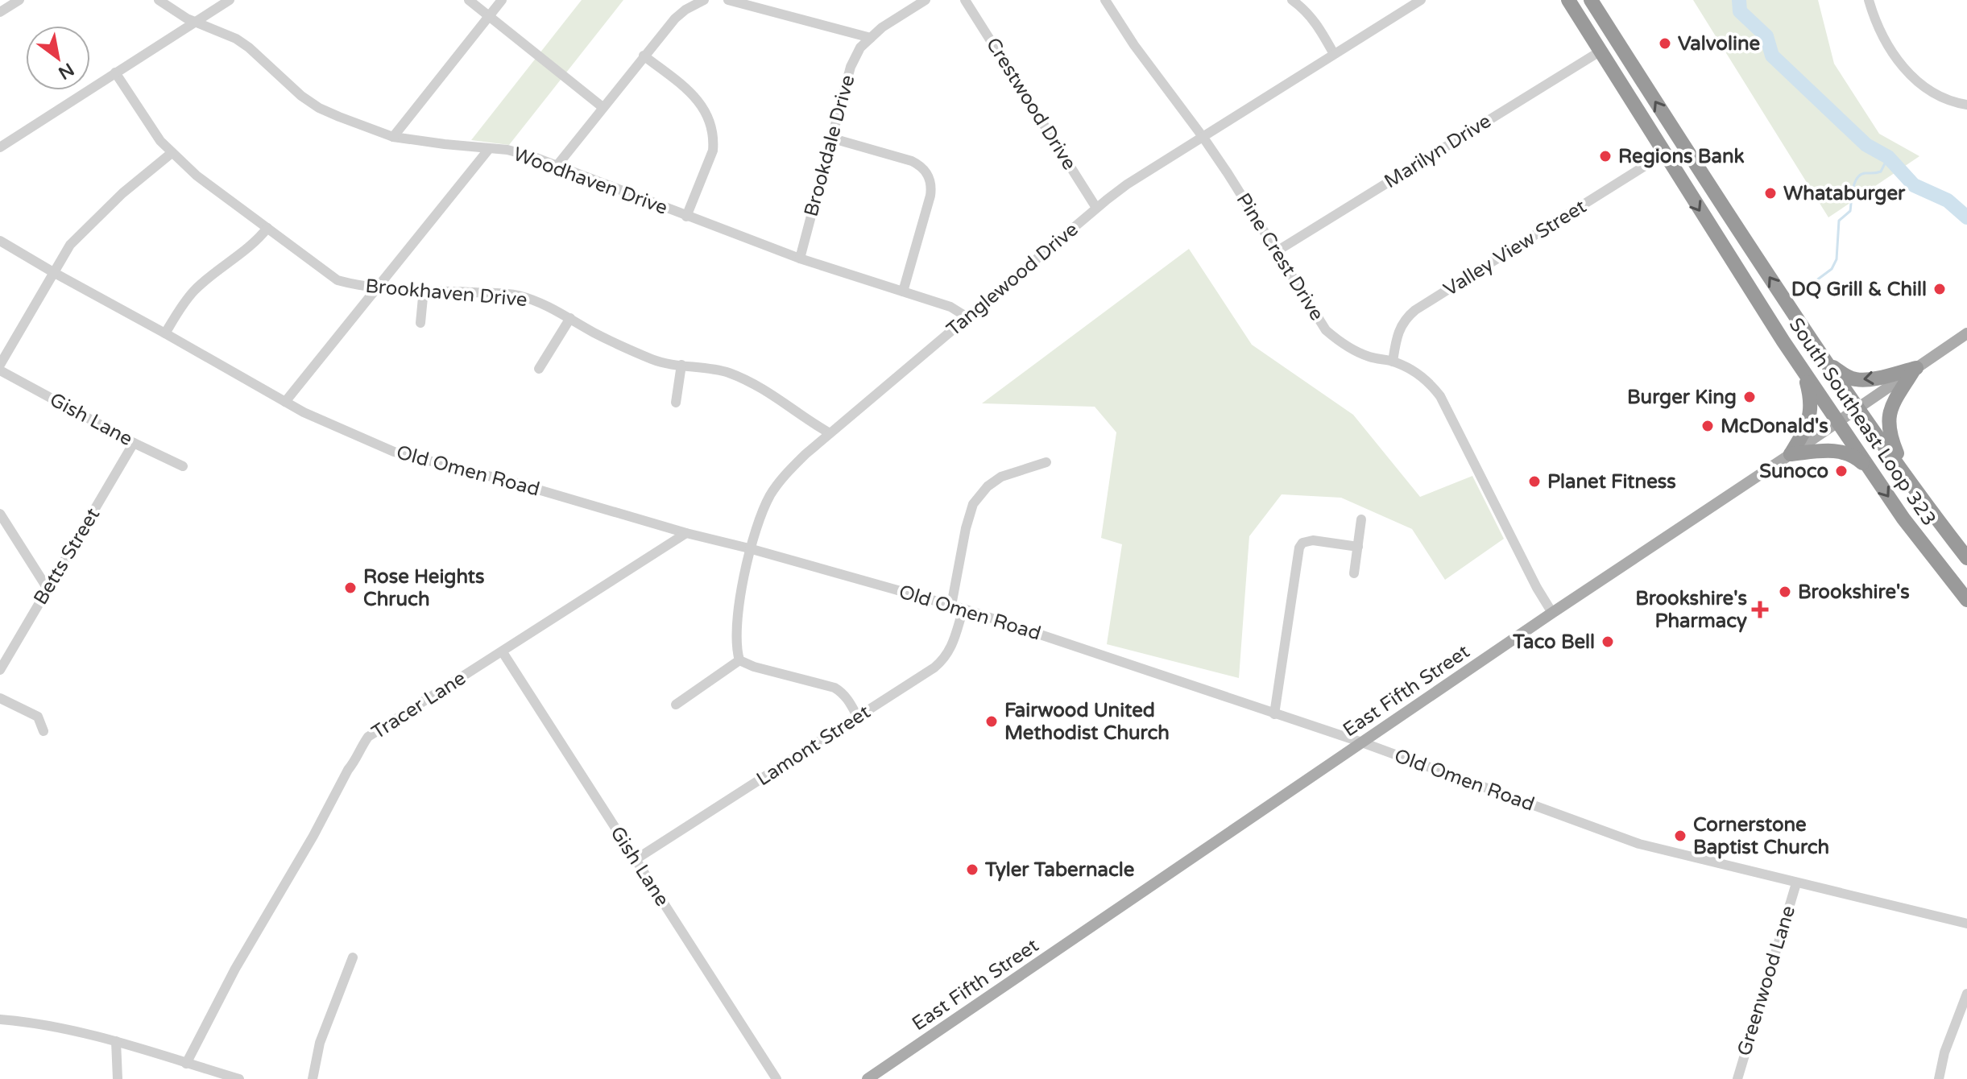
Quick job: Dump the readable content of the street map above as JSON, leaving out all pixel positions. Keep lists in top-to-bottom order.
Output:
{
  "streets": {
    "highway": ["South Southeast Loop 323"],
    "main road": ["East Fifth Street"],
    "street": [
      "Crestwood Drive",
      "Brookdale Drive",
      "Marilyn Drive",
      "Woodhaven Drive",
      "Valley View Street",
      "Pine Crest Drive",
      "Tanglewood Drive",
      "Brookhaven Drive",
      "Gish Lane",
      "Old Omen Road",
      "Betts Street",
      "Tracer Lane",
      "Lamont Street",
      "Greenwood Lane"
    ]
  },
  "crossings": [
    ["Crestwood Drive", "Tanglewood Drive"],
    ["Brookdale Drive", "Woodhaven Drive"],
    ["Marilyn Drive", "Pine Crest Drive"],
    ["Marilyn Drive", "South Southeast Loop 323"],
    ["Woodhaven Drive", "Tanglewood Drive"],
    ["Valley View Street", "Pine Crest Drive"],
    ["Valley View Street", "South Southeast Loop 323"],
    ["Pine Crest Drive", "Tanglewood Drive"],
    ["Pine Crest Drive", "East Fifth Street"],
    ["Tanglewood Drive", "Brookhaven Drive"],
    ["Tanglewood Drive", "Old Omen Road"],
    ["Gish Lane", "Betts Street"],
    ["Gish Lane", "Tracer Lane"],
    ["Gish Lane", "Lamont Street"],
    ["South Southeast Loop 323", "East Fifth Street"],
    ["Old Omen Road", "East Fifth Street"],
    ["Old Omen Road", "Tracer Lane"],
    ["Old Omen Road", "Lamont Street"],
    ["Old Omen Road", "Greenwood Lane"]
  ],
  "places": {
    "other": [
      "Valvoline",
      "Regions Bank",
      "Whataburger",
      "DQ Grill & Chill",
      "Burger King",
      "McDonald's",
      "Sunoco",
      "Planet Fitness",
      "Rose Heights Chruch",
      "Brookshire's",
      "Taco Bell",
      "Fairwood United Methodist Church",
      "Cornerstone Baptist Church",
      "Tyler Tabernacle"
    ],
    "health": ["Brookshire's Pharmacy"]
  },
  "north": "bottom right"
}
